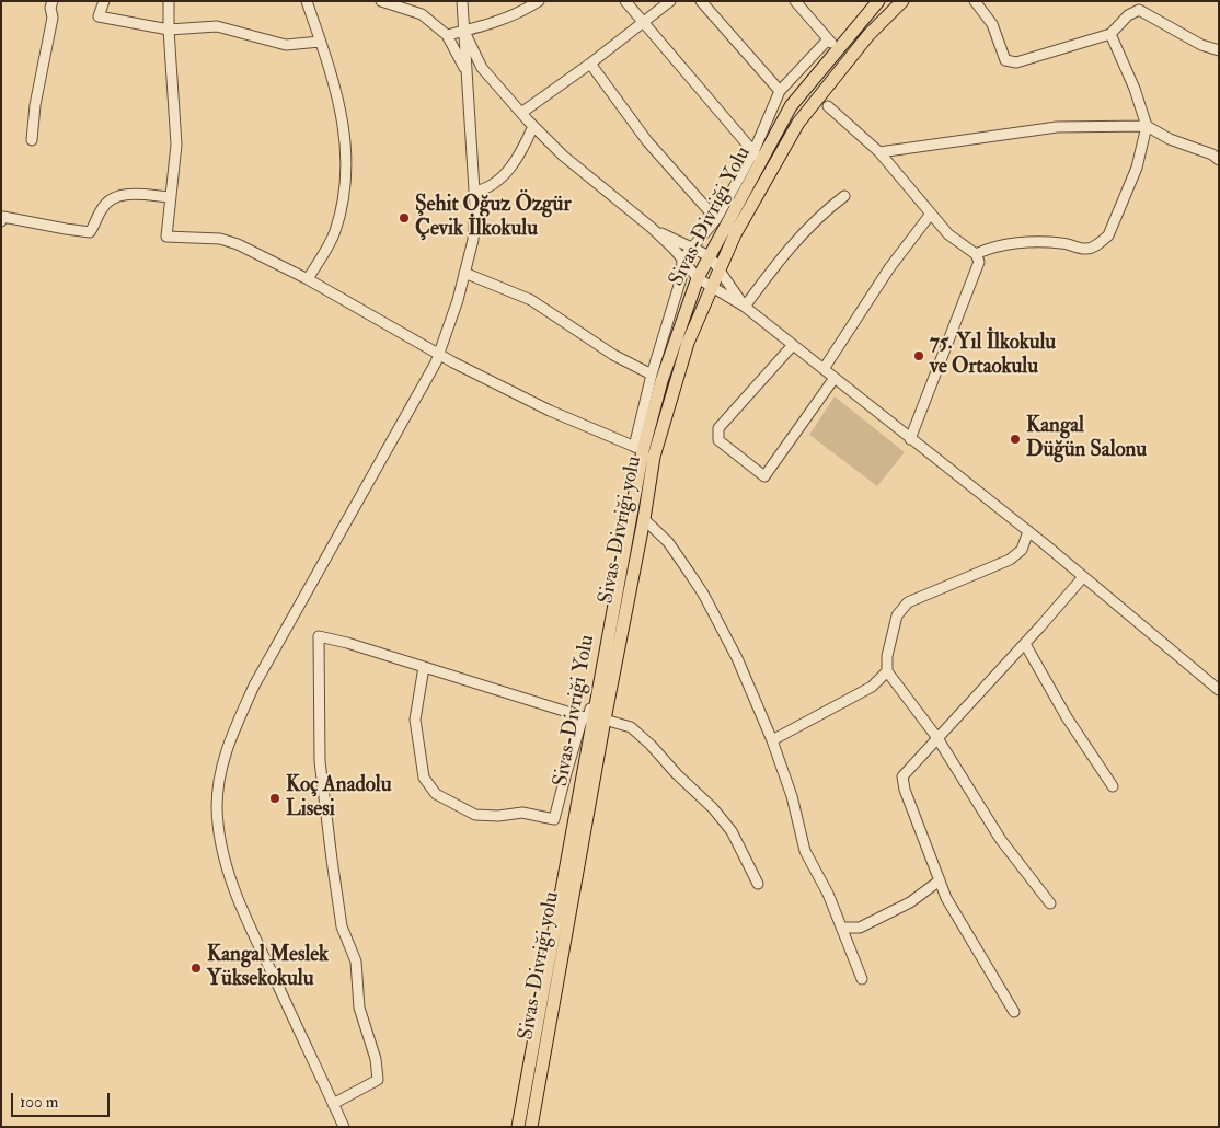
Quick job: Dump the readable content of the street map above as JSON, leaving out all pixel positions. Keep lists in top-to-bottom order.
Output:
{
  "streets": {
    "main road": ["Sivas-Divriği Yolu", "Sivas-Divriği yolu"]
  },
  "places": [
    "Şehit Oğuz Özgür Çevik İlkokulu",
    "75. Yıl İlkokulu ve Ortaokulu",
    "Kangal Düğün Salonu",
    "Koç Anadolu Lisesi",
    "Kangal Meslek Yüksekokulu"
  ],
  "scale_bar": "100 m"
}
